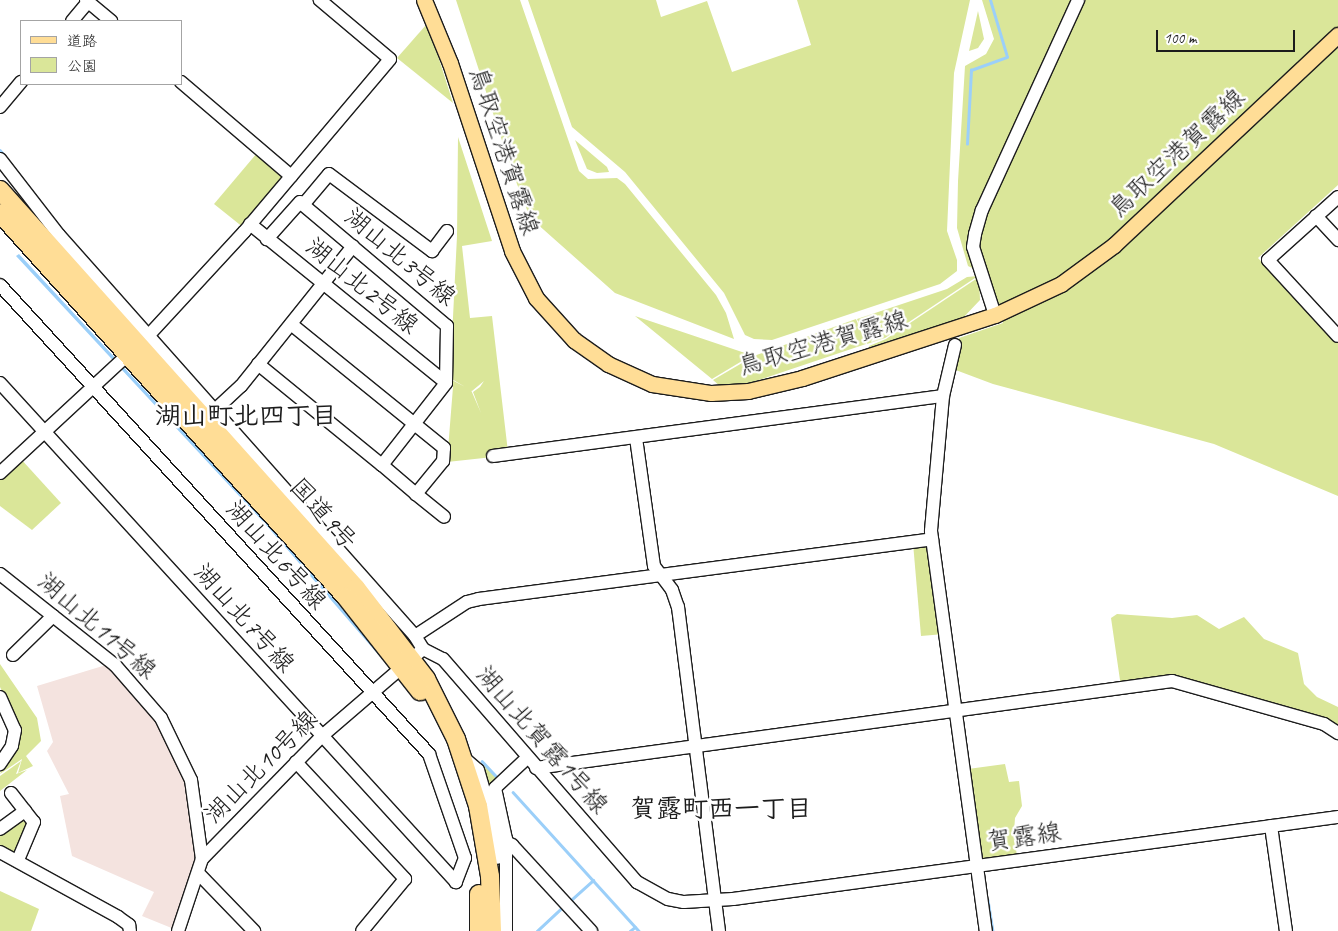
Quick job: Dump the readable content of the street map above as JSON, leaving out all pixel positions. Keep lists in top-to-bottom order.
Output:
{
  "streets": {
    "highway": ["国道9号"],
    "main road": ["鳥取空港賀露線"],
    "street": [
      "湖山北3号線",
      "湖山北2号線",
      "湖山北6号線",
      "湖山北7号線",
      "湖山北11号線",
      "湖山北賀露1号線",
      "湖山北10号線",
      "賀露線"
    ]
  },
  "crossings": [
    ["湖山北3号線", "湖山北2号線"],
    ["国道9号", "湖山北賀露1号線"],
    ["国道9号", "湖山北10号線"],
    ["湖山北6号線", "湖山北7号線"],
    ["湖山北6号線", "湖山北10号線"],
    ["湖山北7号線", "湖山北10号線"],
    ["湖山北11号線", "湖山北10号線"],
    ["湖山北賀露1号線", "湖山北10号線"],
    ["湖山北賀露1号線", "賀露線"]
  ],
  "districts": ["湖山町北四丁目", "賀露町西一丁目"],
  "legend": ["道路", "公園"],
  "scale_bar": "100 m"
}
